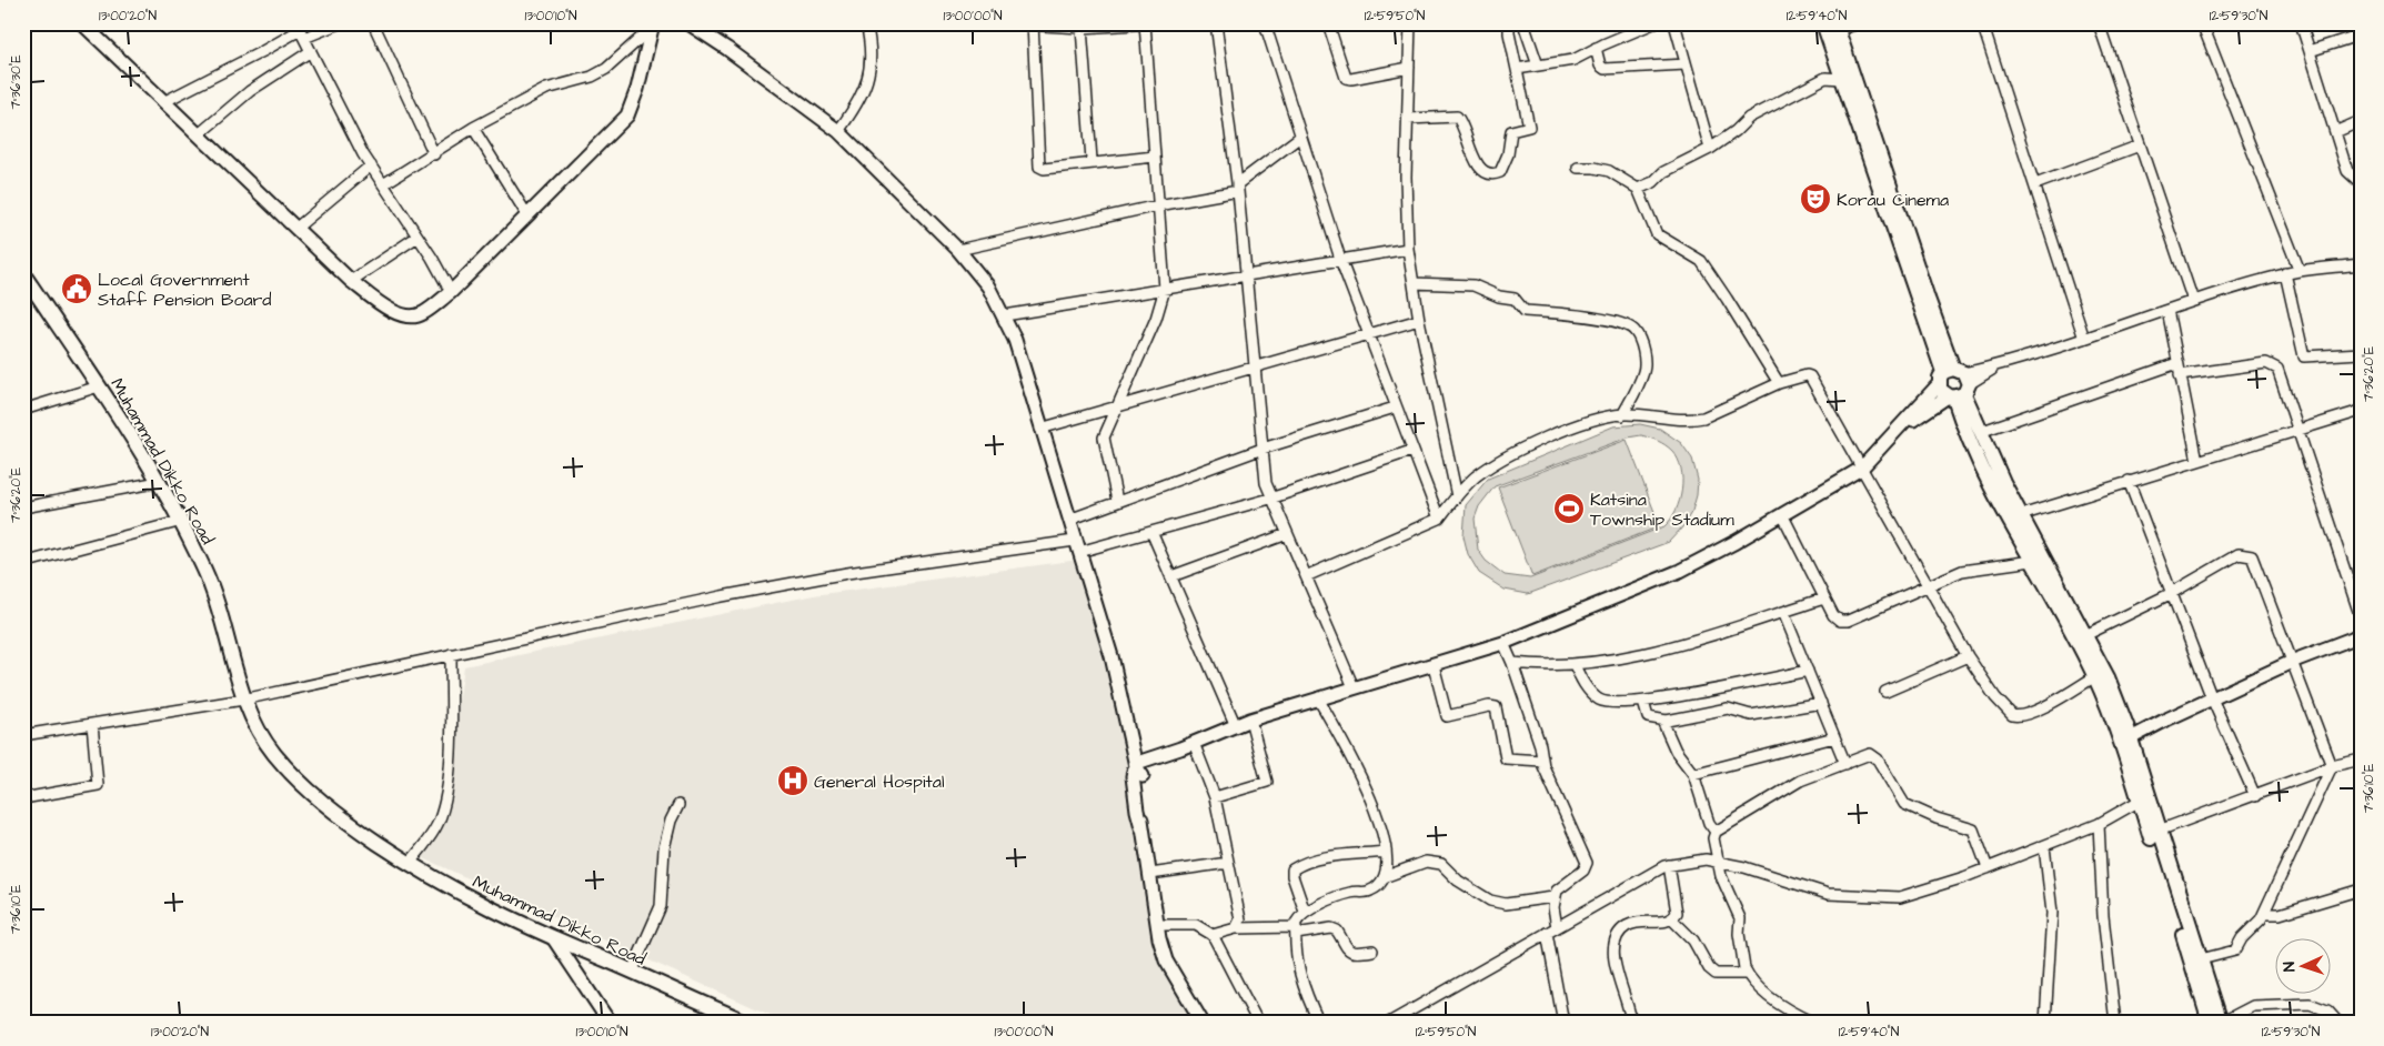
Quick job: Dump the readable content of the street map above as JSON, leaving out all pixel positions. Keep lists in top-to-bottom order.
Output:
{
  "streets": {
    "main road": ["Muhammad Dikko Road"]
  },
  "places": {
    "theatre": ["Korau Cinema"],
    "public building": ["Local Government Staff Pension Board"],
    "sports": ["Katsina Township Stadium"],
    "hospital": ["General Hospital"]
  },
  "north": "left",
  "coordinates": [
    "13°00'20\"N",
    "13°00'10\"N",
    "13°00'00\"N",
    "12°59'50\"N",
    "12°59'40\"N",
    "12°59'30\"N",
    "7°36'30\"E",
    "7°36'20\"E",
    "7°36'10\"E"
  ]
}
